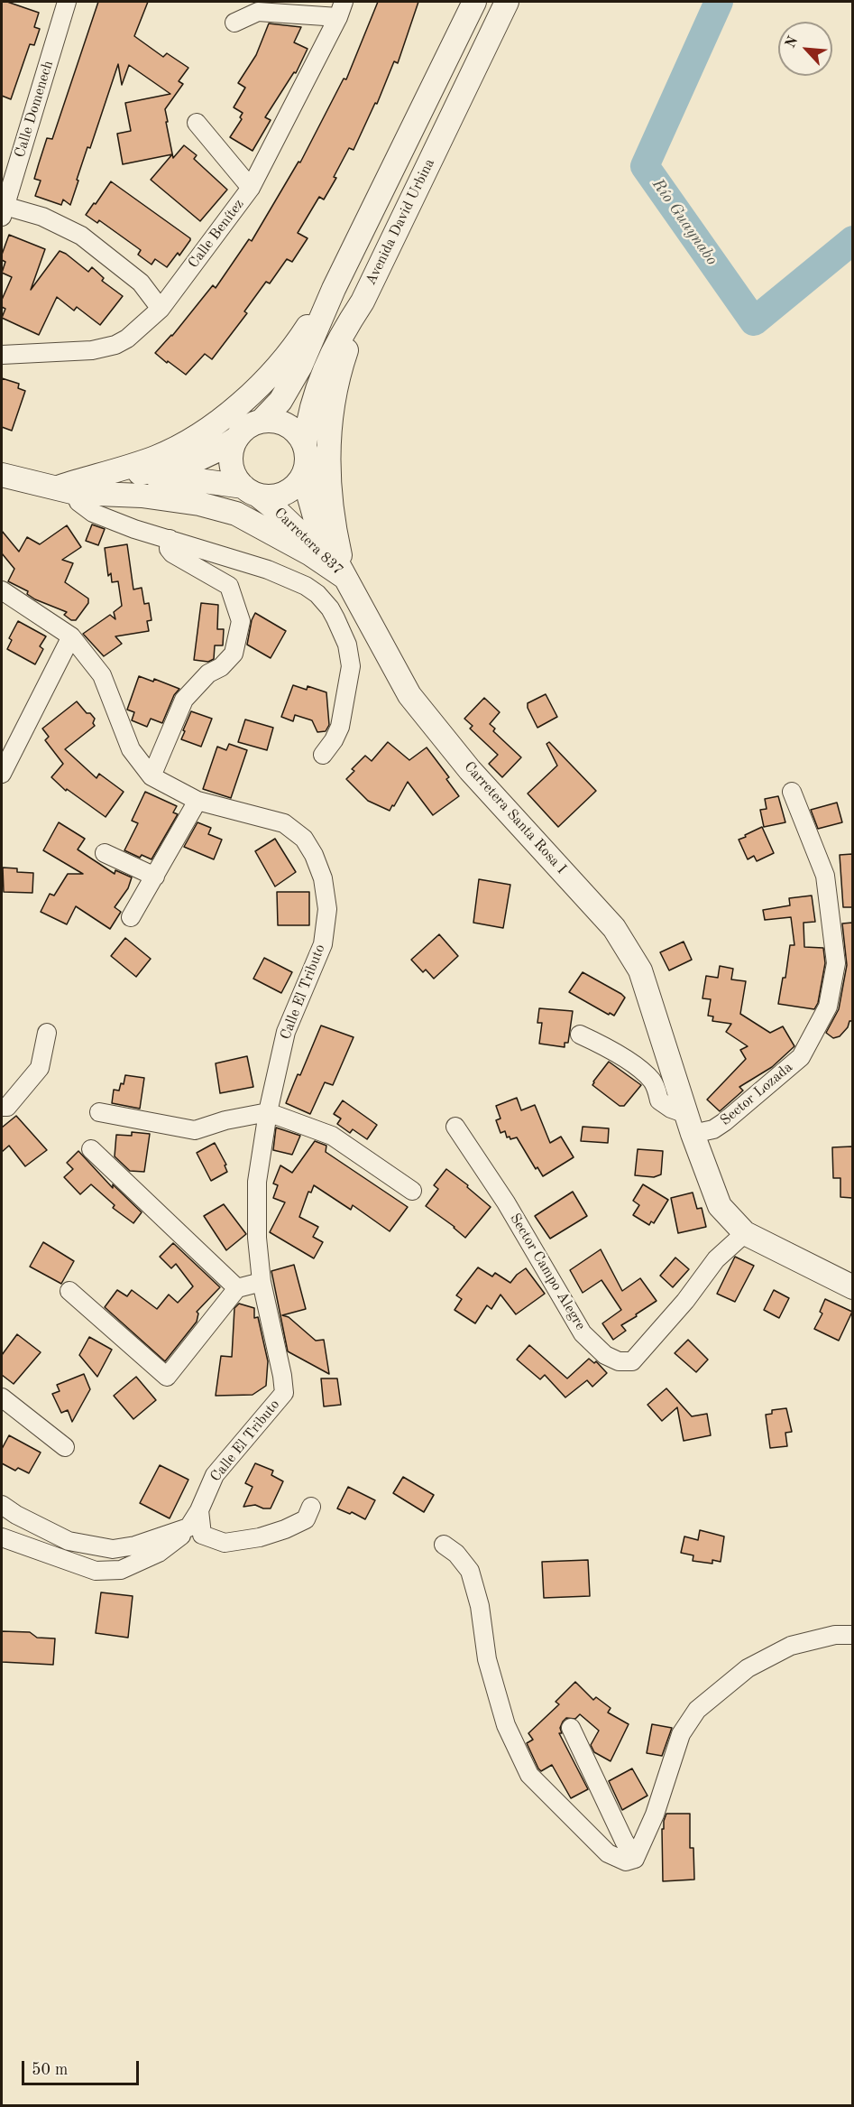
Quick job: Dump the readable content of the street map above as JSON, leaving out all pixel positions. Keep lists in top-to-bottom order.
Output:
{
  "streets": {
    "street": [
      "Calle Domenech",
      "Avenida David Urbina",
      "Calle Benítez",
      "Carretera 837",
      "Carretera Santa Rosa I",
      "Calle El Tributo",
      "Sector Lozada",
      "Sector Campo Alegre"
    ]
  },
  "crossings": [
    ["Avenida David Urbina", "Carretera 837"],
    ["Avenida David Urbina", "Carretera Santa Rosa I"],
    ["Carretera 837", "Carretera Santa Rosa I"],
    ["Carretera Santa Rosa I", "Sector Lozada"],
    ["Carretera Santa Rosa I", "Sector Campo Alegre"]
  ],
  "water": ["Río Guaynabo"],
  "scale_bar": "50 m",
  "north": "top left"
}
